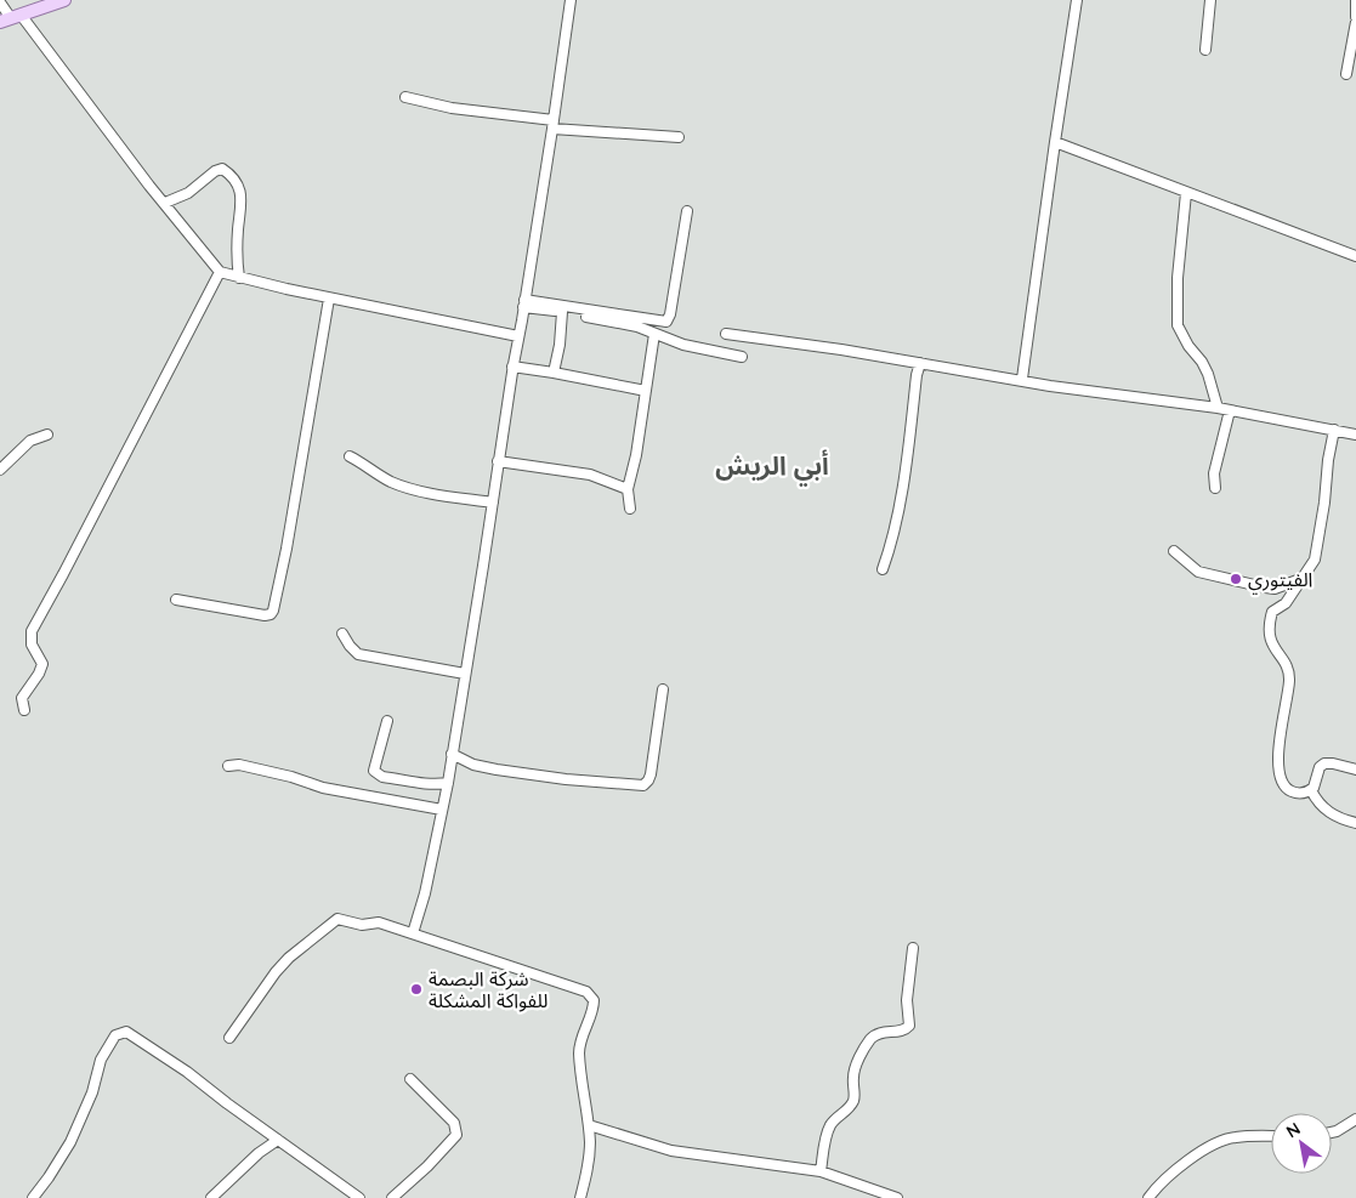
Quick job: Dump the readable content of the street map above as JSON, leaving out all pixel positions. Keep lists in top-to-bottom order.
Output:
{
  "districts": ["أبي الريش"],
  "places": ["الفيتوري", "شركة البصمة للفواكة المشكلة"],
  "north": "top left"
}
